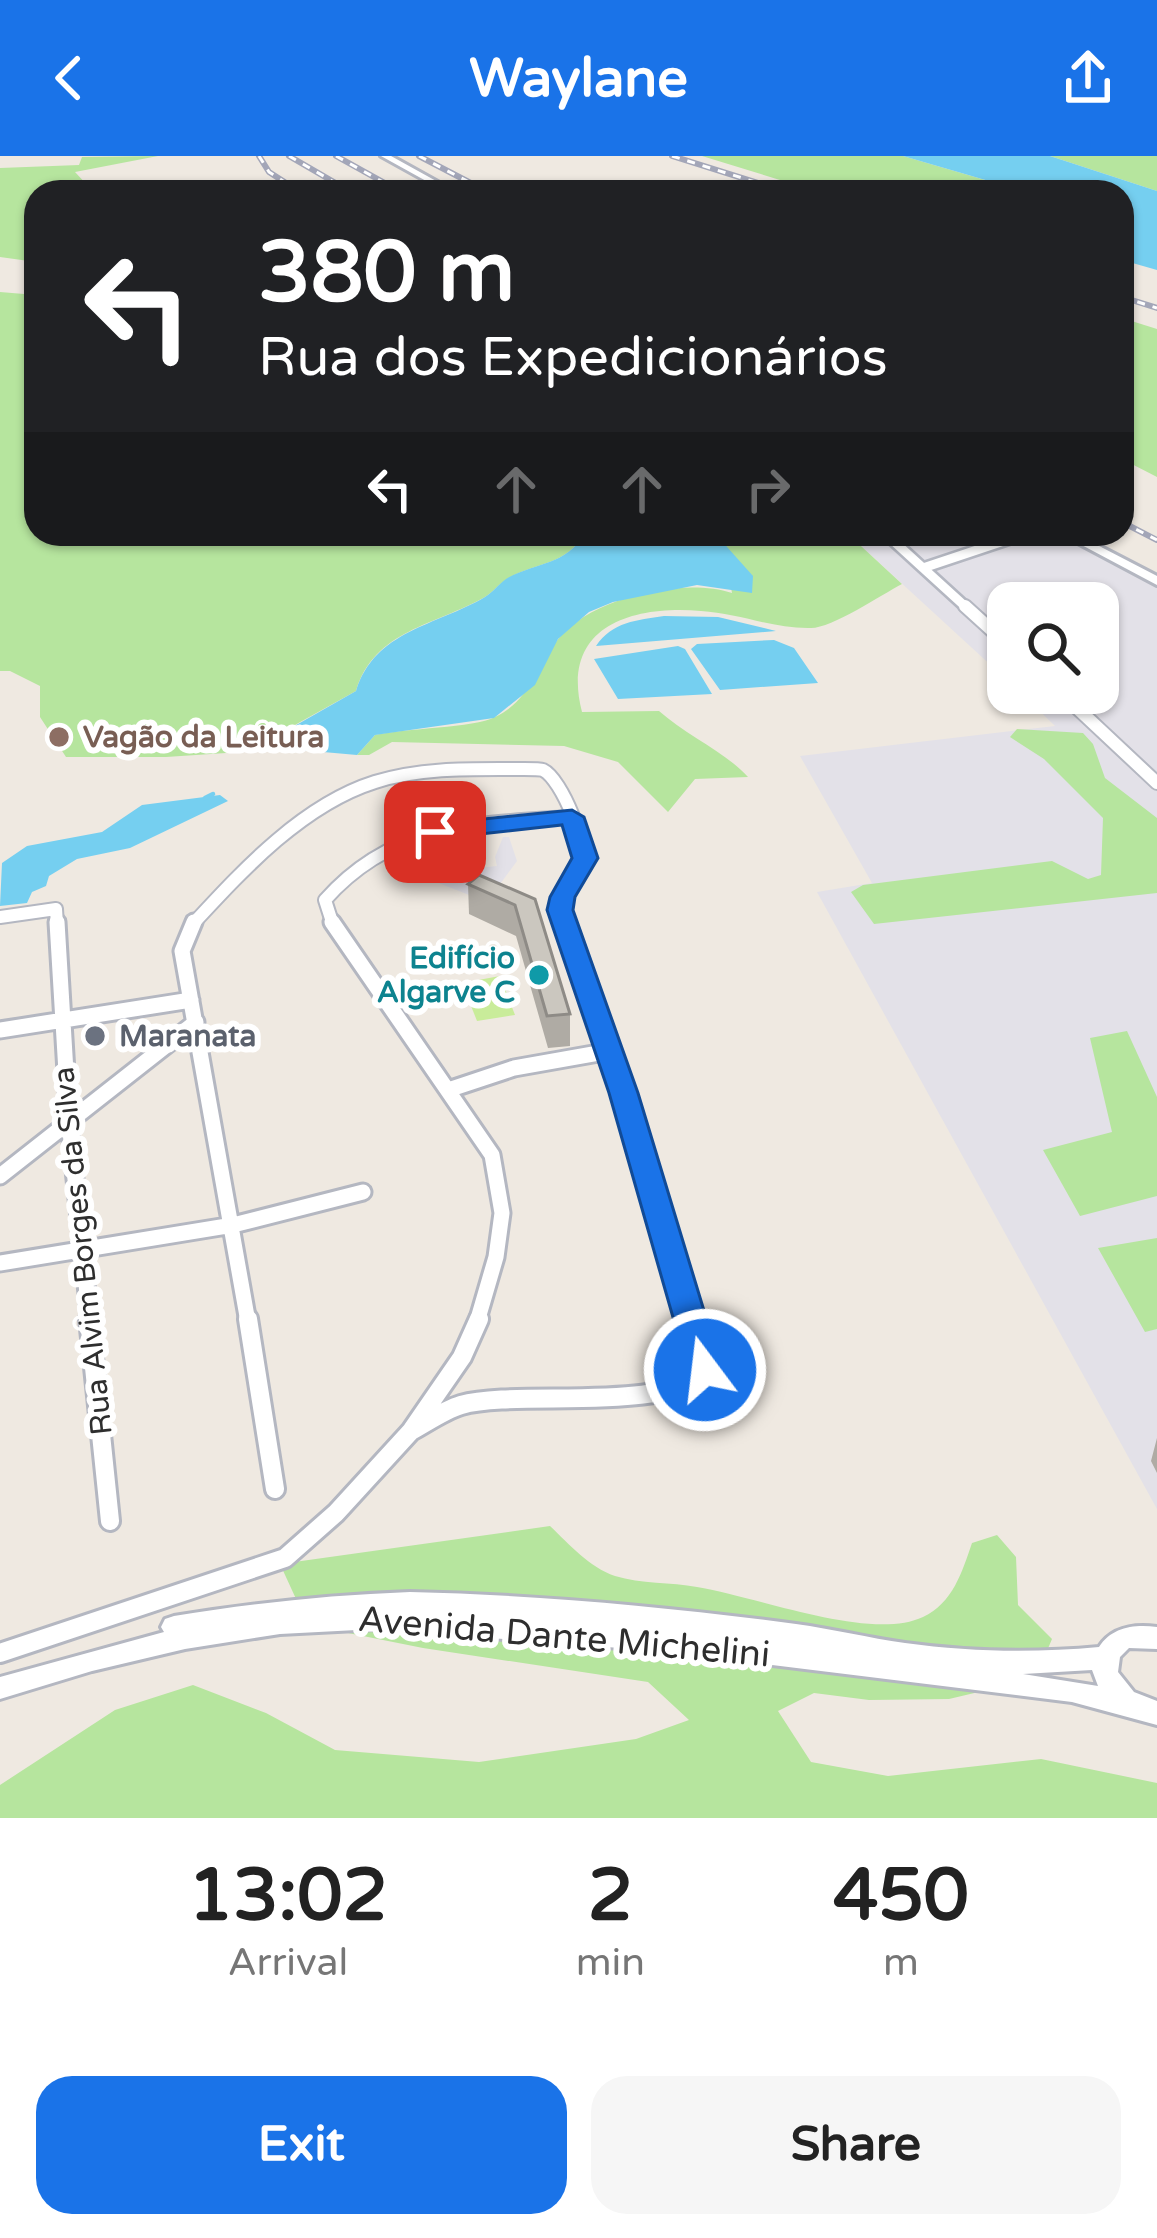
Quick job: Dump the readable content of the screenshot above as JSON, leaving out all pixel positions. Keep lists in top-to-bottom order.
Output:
{
  "streets": {
    "main road": ["Avenida Dante Michelini"],
    "street": ["Rua Alvim Borges da Silva"]
  },
  "places": ["Vagão da Leitura", "Edifício Algarve C", "Maranata"],
  "page": {
    "header": "Waylane",
    "turn": ["380 m", "Rua dos Expedicionários"],
    "eta": [
      "13:02",
      "Arrival",
      "2",
      "min",
      "450",
      "m"
    ],
    "buttons": ["Exit", "Share"]
  }
}
